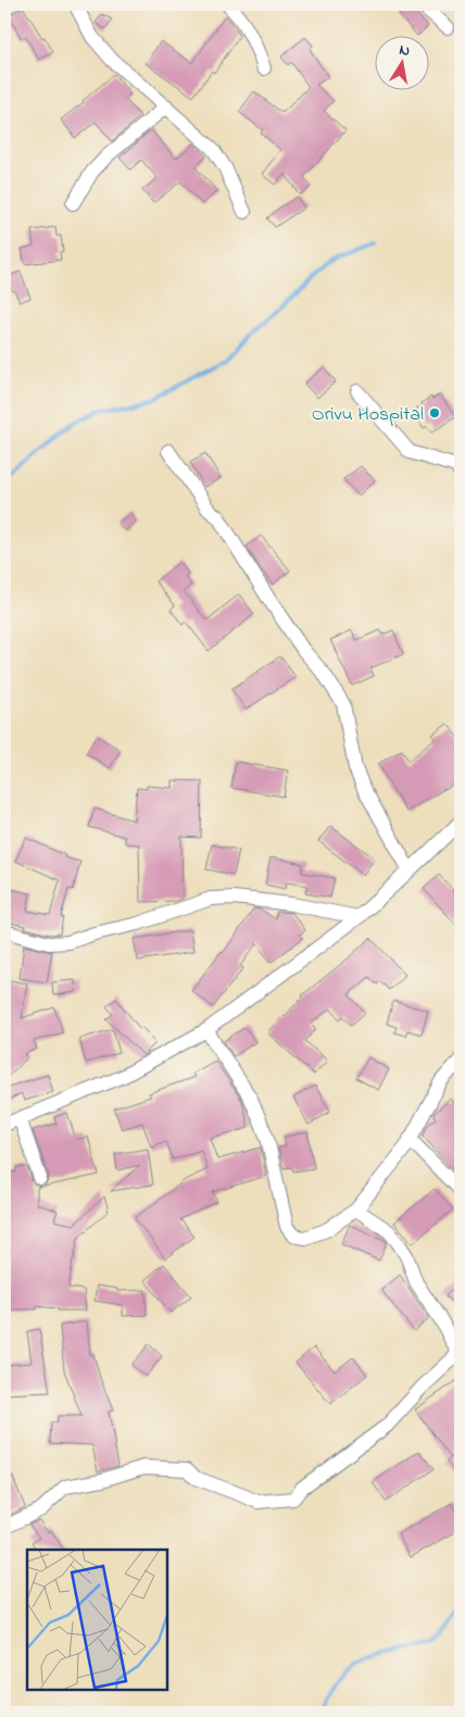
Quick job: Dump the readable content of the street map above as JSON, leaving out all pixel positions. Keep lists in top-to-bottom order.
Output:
{
  "places": ["Orivu Hospital"],
  "north": "top"
}
